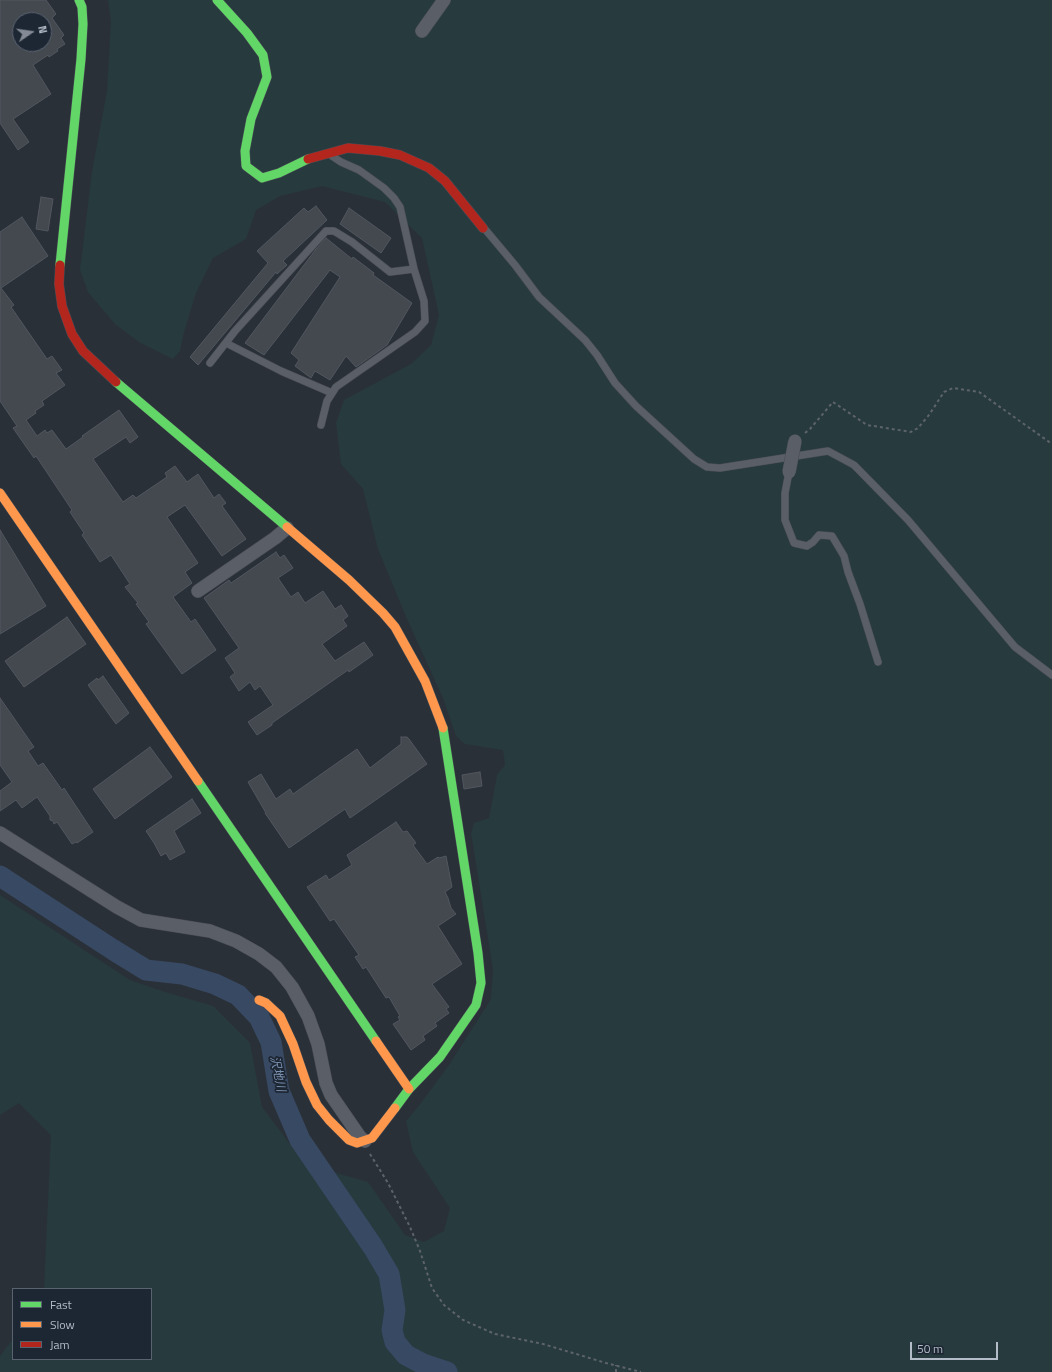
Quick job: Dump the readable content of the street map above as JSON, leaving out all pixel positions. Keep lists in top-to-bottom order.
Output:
{
  "water": ["沢地川"],
  "legend": ["Fast", "Slow", "Jam"],
  "scale_bar": "50 m",
  "north": "right"
}
